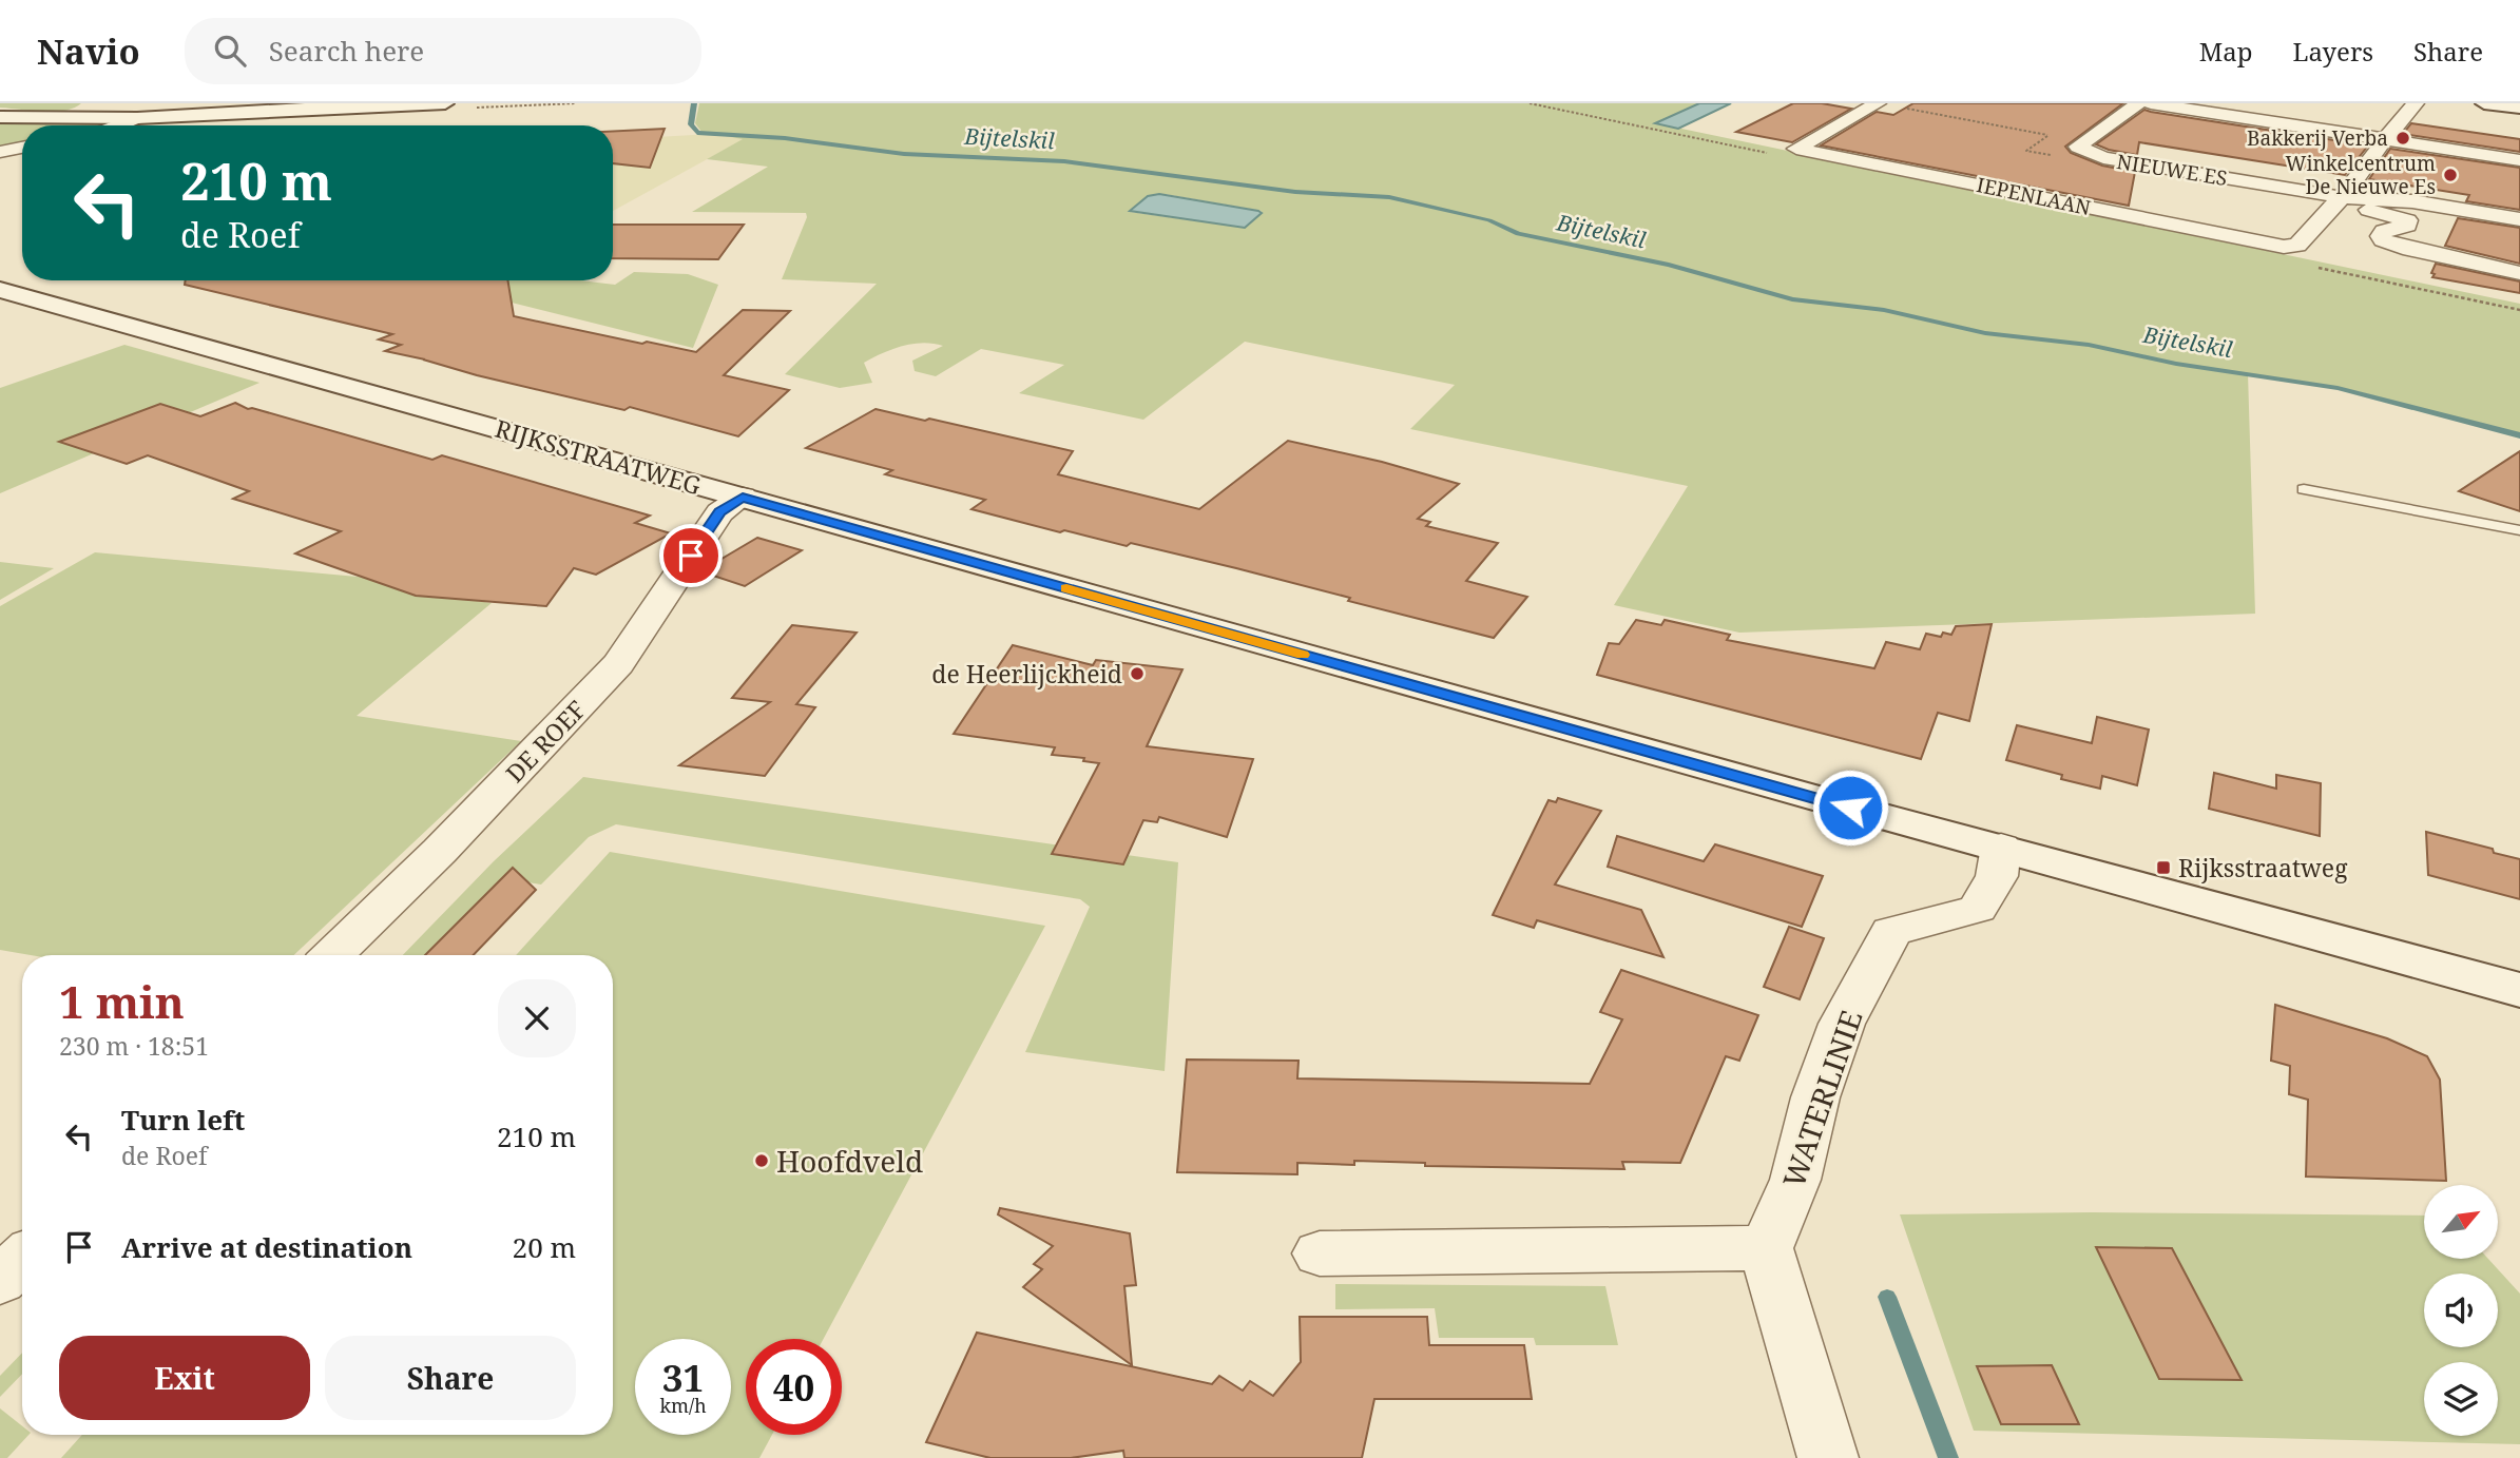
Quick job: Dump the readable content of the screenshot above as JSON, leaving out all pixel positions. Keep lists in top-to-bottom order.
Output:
{
  "streets": {
    "street": [
      "NIEUWE ES",
      "IEPENLAAN",
      "RIJKSSTRAATWEG",
      "DE ROEF",
      "WATERLINIE"
    ]
  },
  "crossings": [
    ["NIEUWE ES", "IEPENLAAN"],
    ["RIJKSSTRAATWEG", "DE ROEF"],
    ["RIJKSSTRAATWEG", "WATERLINIE"]
  ],
  "water": ["Bijtelskil"],
  "places": {
    "other": [
      "Bakkerij Verba",
      "Winkelcentrum De Nieuwe Es",
      "de Heerlijckheid",
      "Hoofdveld"
    ],
    "transit": ["Rijksstraatweg"]
  },
  "north": "top right",
  "page": {
    "header": "Navio",
    "search": "Search here",
    "nav": ["Map", "Layers", "Share"],
    "turn": ["210 m", "de Roef"],
    "heading": ["1 min", "230 m · 18:51"],
    "list": [
      {
        "name": "Turn left",
        "note": "de Roef",
        "value": "210 m"
      },
      {
        "name": "Arrive at destination",
        "value": "20 m"
      }
    ],
    "buttons": ["Exit", "Share"],
    "speed": "31 km/h",
    "limit": "40"
  }
}
